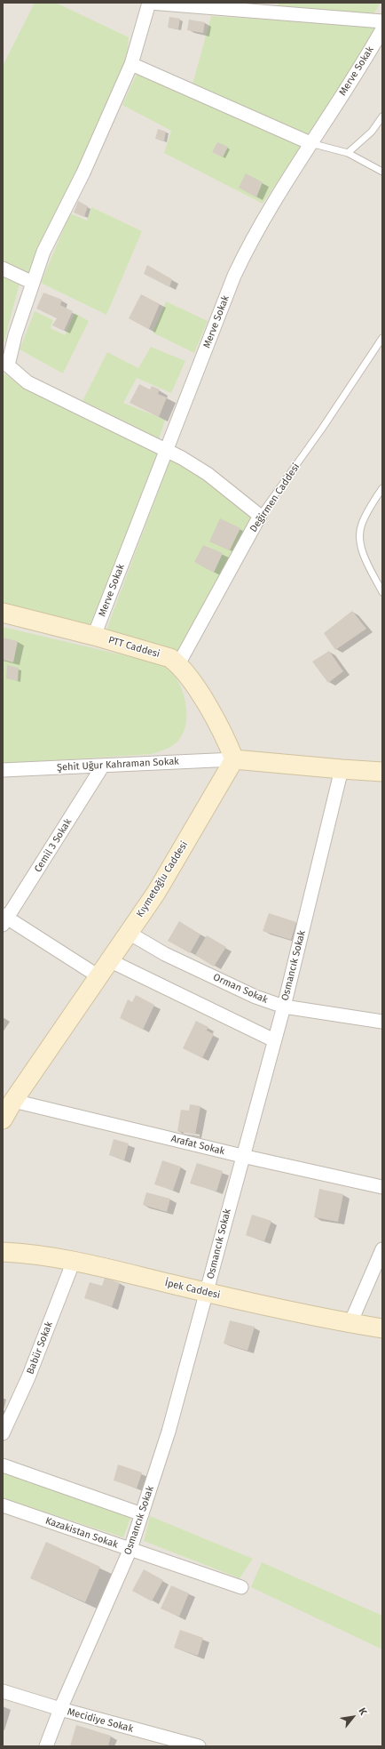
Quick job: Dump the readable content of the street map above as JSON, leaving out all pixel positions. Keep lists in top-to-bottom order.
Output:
{
  "streets": {
    "street": [
      "Merve Sokak",
      "Değirmen Caddesi",
      "PTT Caddesi",
      "Şehit Uğur Kahraman Sokak",
      "Cemil 3 Sokak",
      "Kıymetoğlu Caddesi",
      "Osmancık Sokak",
      "Orman Sokak",
      "Arafat Sokak",
      "İpek Caddesi",
      "Babür Sokak",
      "Kazakistan Sokak",
      "Mecidiye Sokak"
    ]
  },
  "crossings": [
    ["Merve Sokak", "PTT Caddesi"],
    ["Değirmen Caddesi", "PTT Caddesi"],
    ["PTT Caddesi", "Şehit Uğur Kahraman Sokak"],
    ["PTT Caddesi", "Kıymetoğlu Caddesi"],
    ["Şehit Uğur Kahraman Sokak", "Cemil 3 Sokak"],
    ["Şehit Uğur Kahraman Sokak", "Kıymetoğlu Caddesi"],
    ["Kıymetoğlu Caddesi", "Orman Sokak"],
    ["Kıymetoğlu Caddesi", "Arafat Sokak"],
    ["Osmancık Sokak", "Orman Sokak"],
    ["Osmancık Sokak", "Arafat Sokak"],
    ["Osmancık Sokak", "İpek Caddesi"],
    ["Osmancık Sokak", "Kazakistan Sokak"],
    ["Osmancık Sokak", "Mecidiye Sokak"],
    ["İpek Caddesi", "Babür Sokak"]
  ],
  "north": "top right"
}
